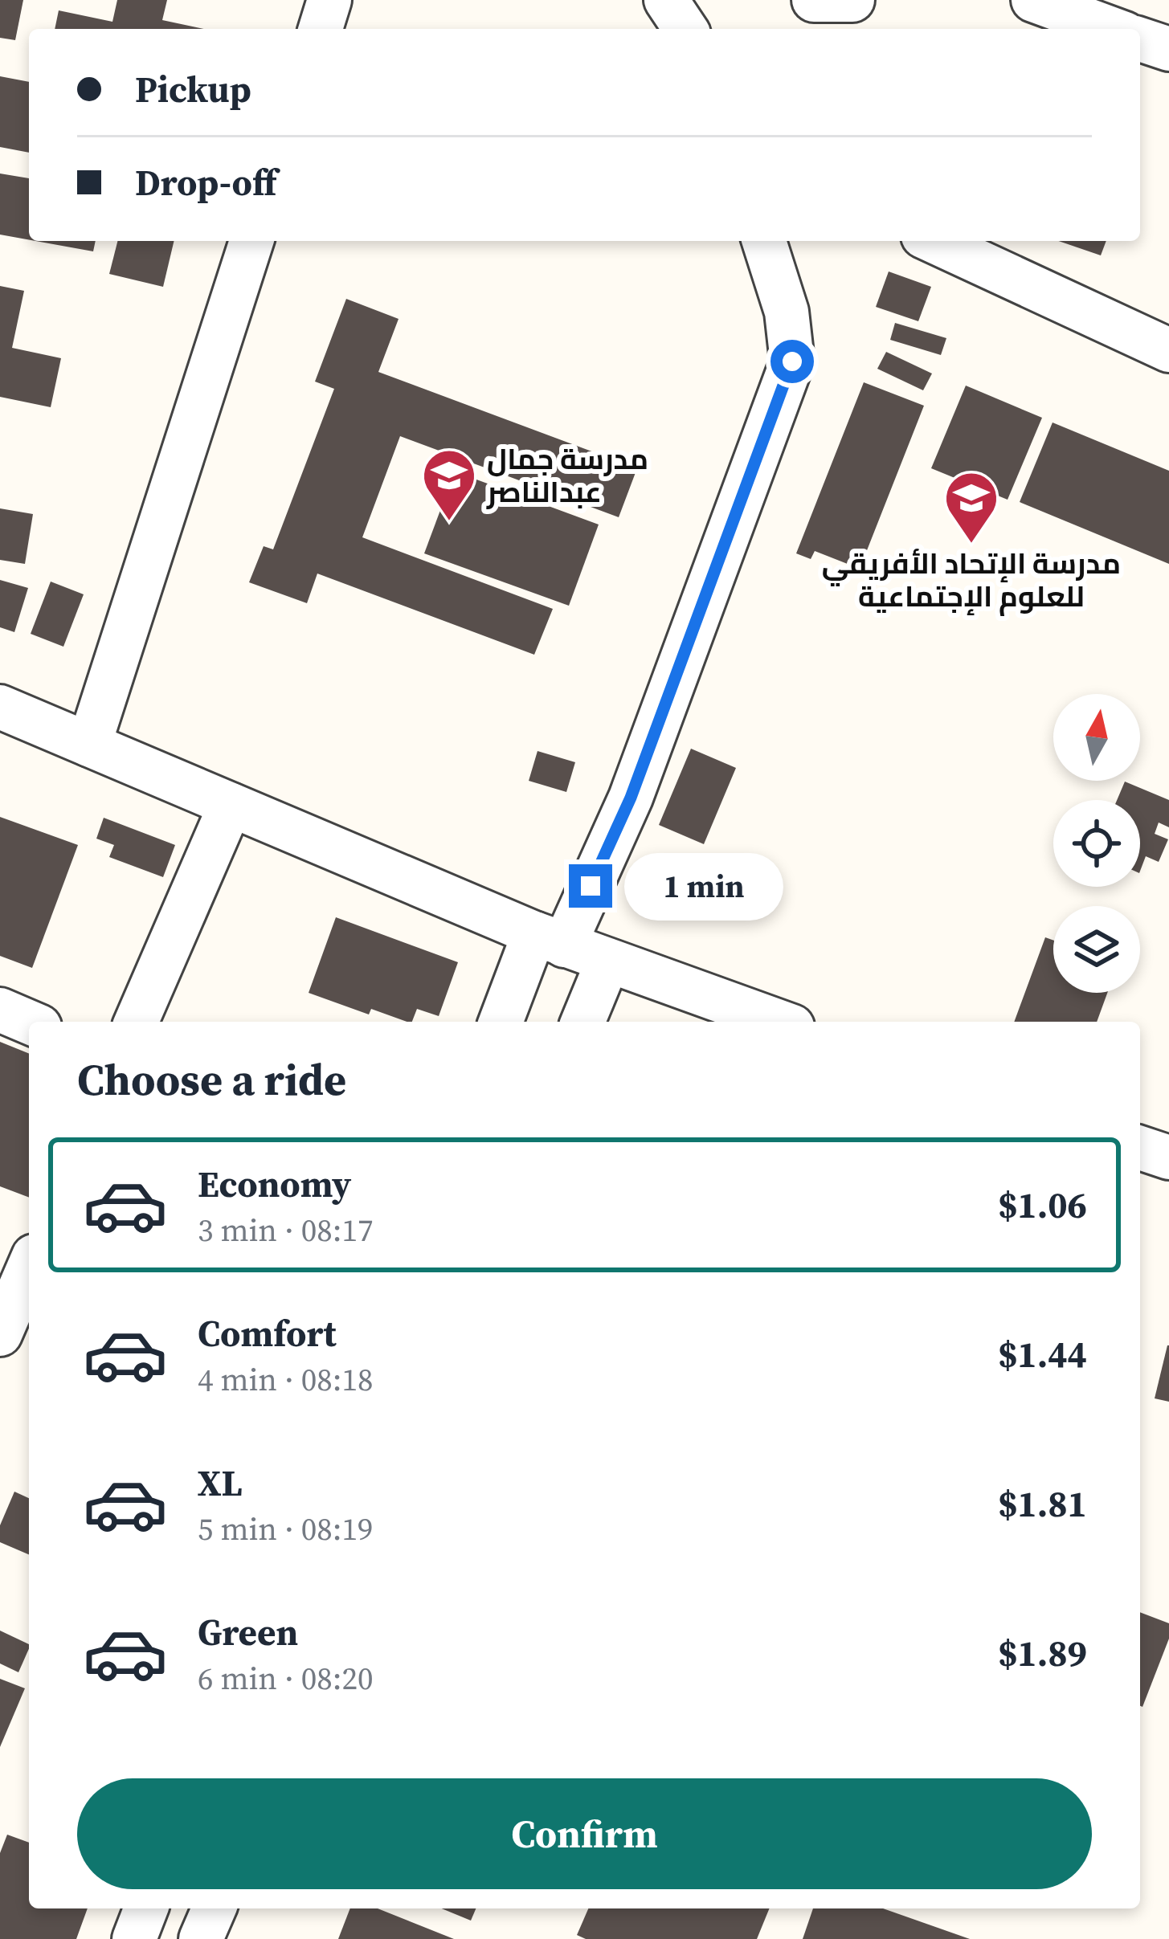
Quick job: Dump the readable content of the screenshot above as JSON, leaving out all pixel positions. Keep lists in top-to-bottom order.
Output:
{
  "places": {
    "school or university": ["مدرسة جمال عبدالناصر", "مدرسة الإتحاد الأفريقي للعلوم الإجتماعية"]
  },
  "north": "top",
  "page": {
    "banner": ["Pickup", "Drop-off"],
    "bubble": "1 min",
    "heading": "Choose a ride",
    "list": [
      {
        "name": "Economy",
        "note": "3 min · 08:17",
        "value": "$1.06"
      },
      {
        "name": "Comfort",
        "note": "4 min · 08:18",
        "value": "$1.44"
      },
      {
        "name": "XL",
        "note": "5 min · 08:19",
        "value": "$1.81"
      },
      {
        "name": "Green",
        "note": "6 min · 08:20",
        "value": "$1.89"
      }
    ],
    "buttons": "Confirm"
  }
}
